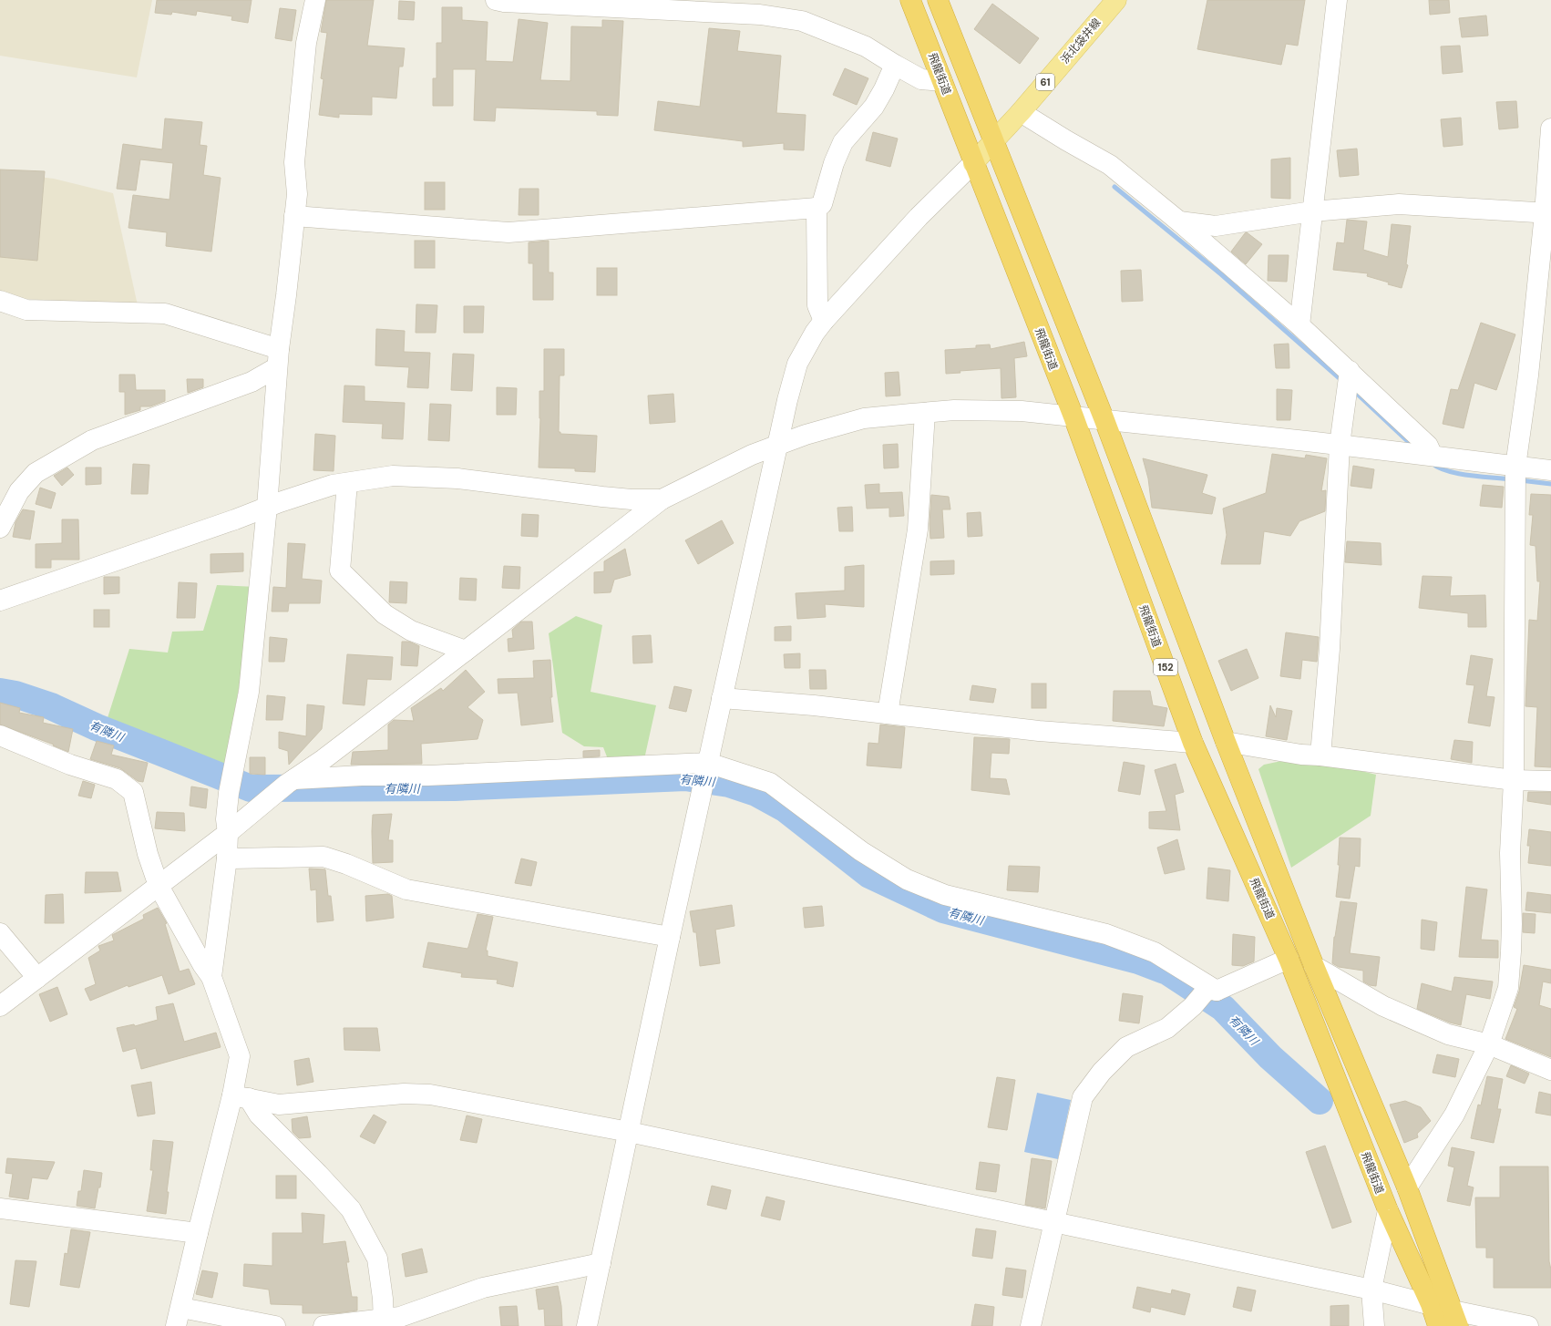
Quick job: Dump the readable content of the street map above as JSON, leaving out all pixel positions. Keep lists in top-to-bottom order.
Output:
{
  "streets": {
    "highway": ["飛龍街道", "152"],
    "main road": ["浜北袋井線", "61"]
  },
  "crossings": [
    ["浜北袋井線", "飛龍街道"]
  ],
  "water": ["有隣川"]
}
